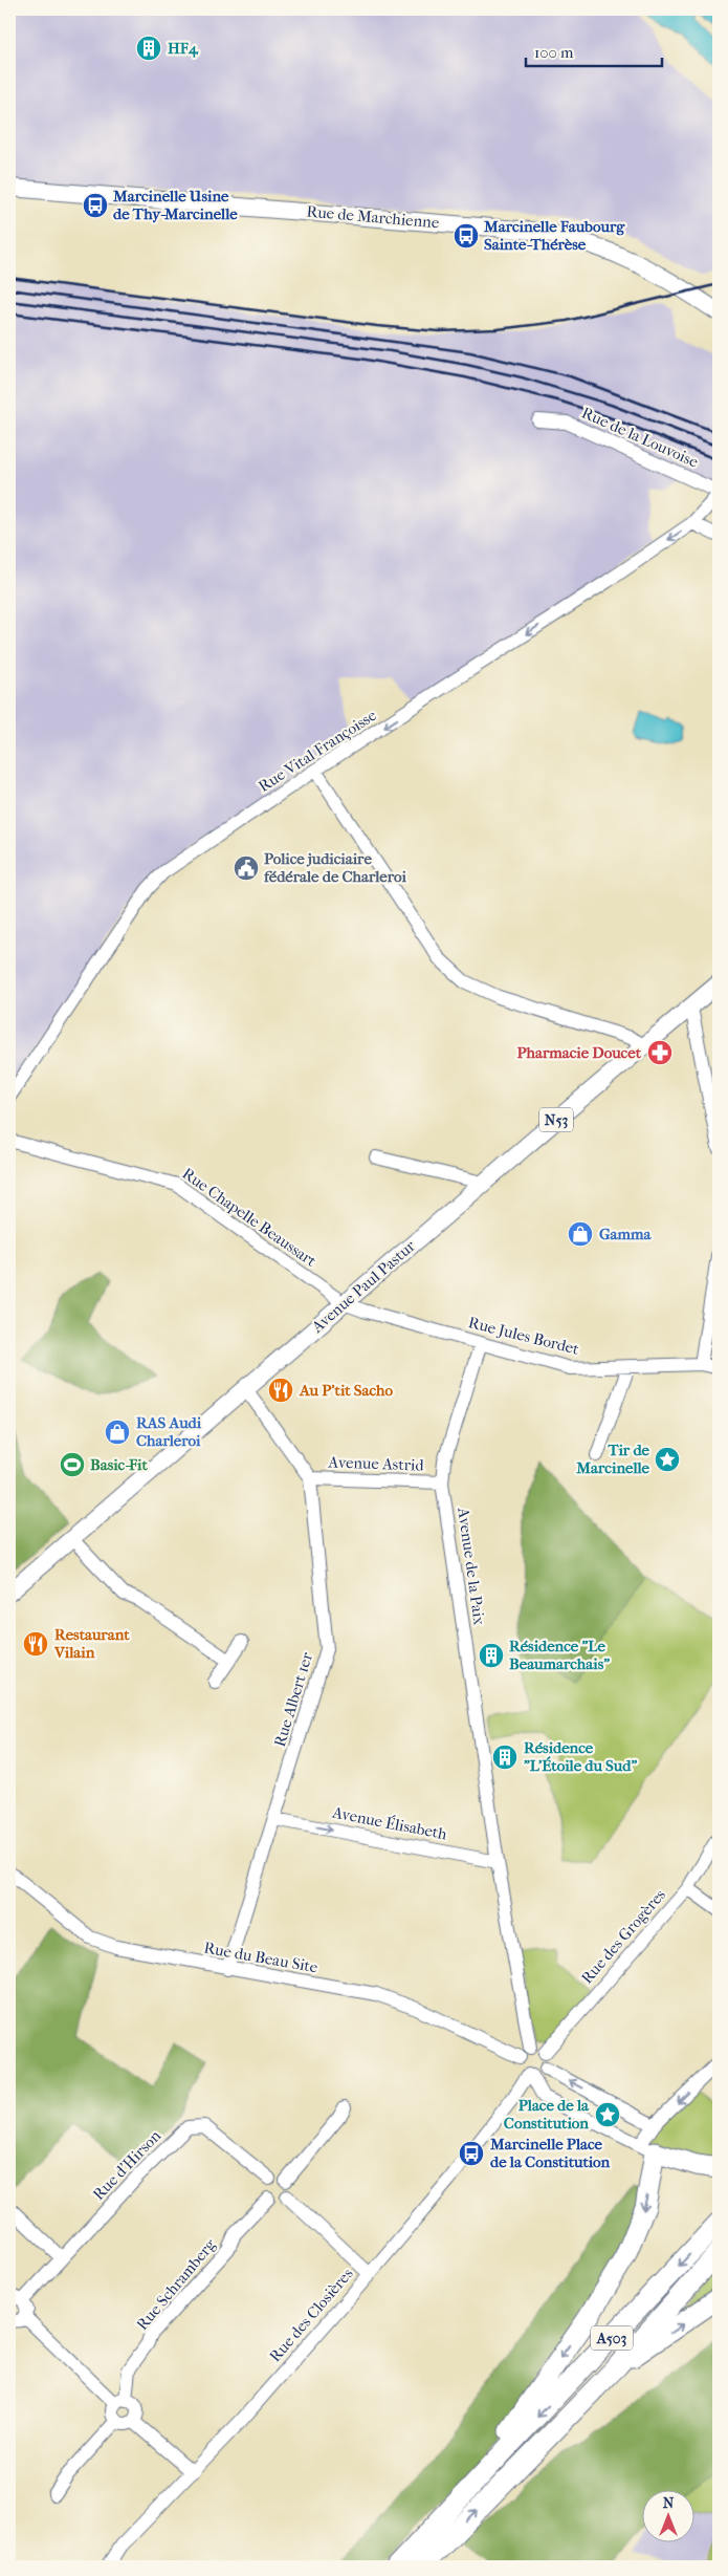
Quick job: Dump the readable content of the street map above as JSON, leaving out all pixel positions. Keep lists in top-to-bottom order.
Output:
{
  "streets": {
    "highway": ["A503"],
    "main road": ["Rue de Marchienne", "N53", "Avenue Paul Pastur"],
    "street": [
      "Rue de la Louvoise",
      "Rue Vital Françoisse",
      "Rue Chapelle Beaussart",
      "Rue Jules Bordet",
      "Avenue Astrid",
      "Avenue de la Paix",
      "Rue Albert 1er",
      "Avenue Élisabeth",
      "Rue des Grogères",
      "Rue du Beau Site",
      "Rue d'Hirson",
      "Rue Schramberg",
      "Rue des Closières"
    ]
  },
  "crossings": [
    ["Rue de la Louvoise", "Rue Vital Françoisse"],
    ["Rue Chapelle Beaussart", "Avenue Paul Pastur"],
    ["Rue Chapelle Beaussart", "Rue Jules Bordet"],
    ["Avenue Paul Pastur", "Rue Jules Bordet"],
    ["Avenue Paul Pastur", "Rue Albert 1er"],
    ["Rue Jules Bordet", "Avenue de la Paix"],
    ["Avenue Astrid", "Avenue de la Paix"],
    ["Avenue Astrid", "Rue Albert 1er"],
    ["Avenue de la Paix", "Avenue Élisabeth"],
    ["Avenue de la Paix", "Rue des Grogères"],
    ["Avenue de la Paix", "Rue du Beau Site"],
    ["Avenue de la Paix", "Rue des Closières"],
    ["Rue Albert 1er", "Avenue Élisabeth"],
    ["Rue Albert 1er", "Rue du Beau Site"],
    ["Rue des Grogères", "Rue du Beau Site"],
    ["Rue des Grogères", "Rue des Closières"],
    ["Rue du Beau Site", "Rue des Closières"],
    ["Rue d'Hirson", "Rue Schramberg"]
  ],
  "one_way": ["Rue Vital Françoisse", "Avenue Élisabeth"],
  "places": {
    "building": ["HF4", "Résidence \"Le Beaumarchais\"", "Résidence \"L'Étoile du Sud\""],
    "bus stop": ["Marcinelle Usine de Thy-Marcinelle", "Marcinelle Faubourg Sainte-Thérèse", "Marcinelle Place de la Constitution"],
    "public building": ["Police judiciaire fédérale de Charleroi"],
    "pharmacy": ["Pharmacie Doucet"],
    "shop": ["Gamma", "RAS Audi Charleroi"],
    "restaurant": ["Au P'tit Sacho", "Restaurant Vilain"],
    "place": ["Tir de Marcinelle", "Place de la Constitution"],
    "sports": ["Basic-Fit"]
  },
  "scale_bar": "100 m",
  "north": "top"
}
